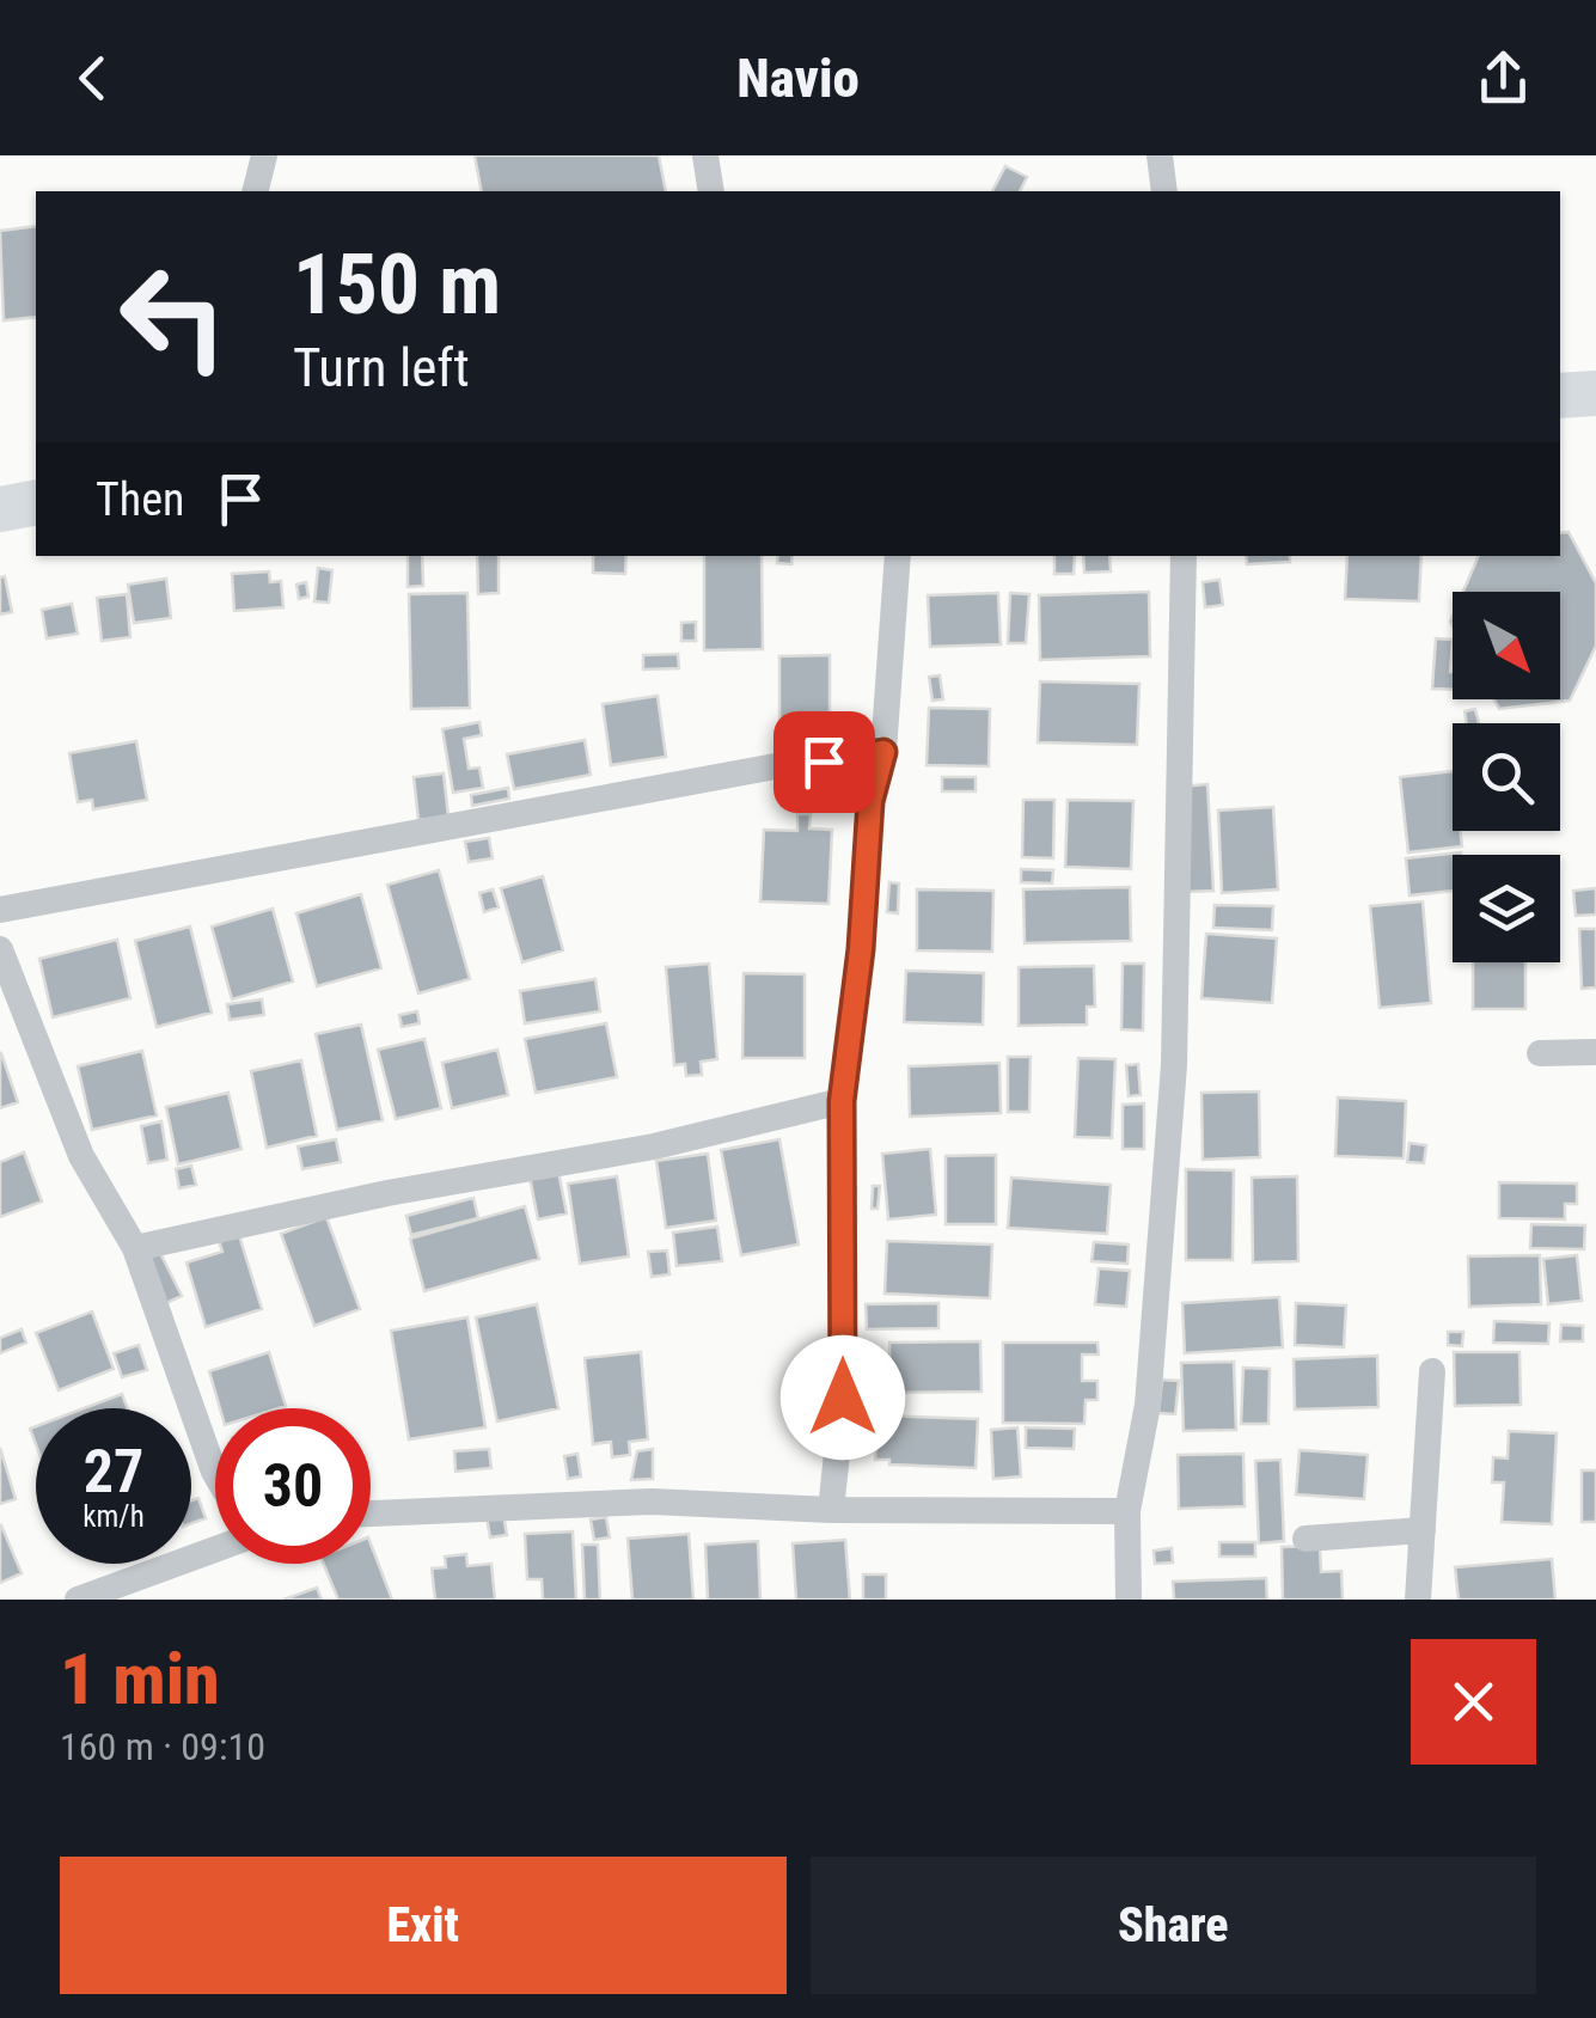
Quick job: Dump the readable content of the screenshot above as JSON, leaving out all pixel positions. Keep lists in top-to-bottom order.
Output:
{
  "north": "bottom right",
  "page": {
    "header": "Navio",
    "turn": ["150 m", "Turn left"],
    "then": "Then",
    "speed": "27 km/h",
    "limit": "30",
    "heading": ["1 min", "160 m · 09:10"],
    "buttons": ["Exit", "Share"]
  }
}
